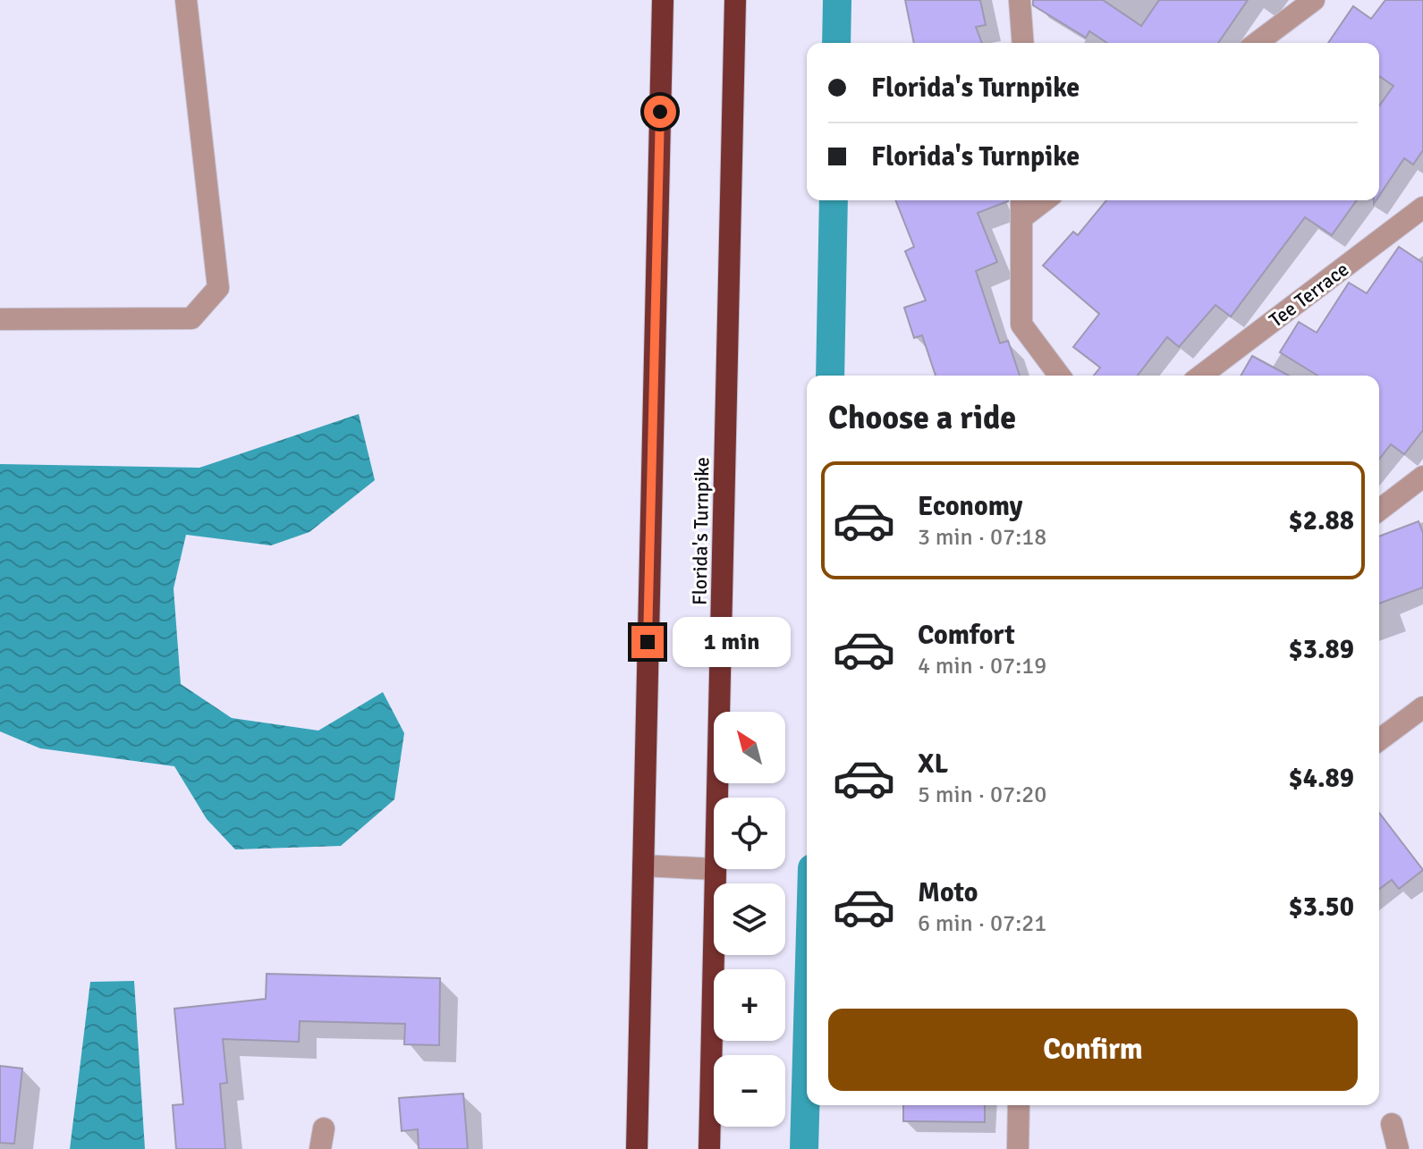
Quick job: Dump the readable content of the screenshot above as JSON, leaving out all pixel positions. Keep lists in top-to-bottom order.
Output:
{
  "streets": {
    "highway": ["Florida's Turnpike"],
    "street": ["Tee Terrace"]
  },
  "north": "top left",
  "page": {
    "banner": ["Florida's Turnpike", "Florida's Turnpike"],
    "heading": "Choose a ride",
    "list": [
      {
        "name": "Economy",
        "note": "3 min · 07:18",
        "value": "$2.88"
      },
      {
        "name": "Comfort",
        "note": "4 min · 07:19",
        "value": "$3.89"
      },
      {
        "name": "XL",
        "note": "5 min · 07:20",
        "value": "$4.89"
      },
      {
        "name": "Moto",
        "note": "6 min · 07:21",
        "value": "$3.50"
      }
    ],
    "bubble": "1 min",
    "map_buttons": ["+", "−"],
    "buttons": "Confirm"
  }
}
